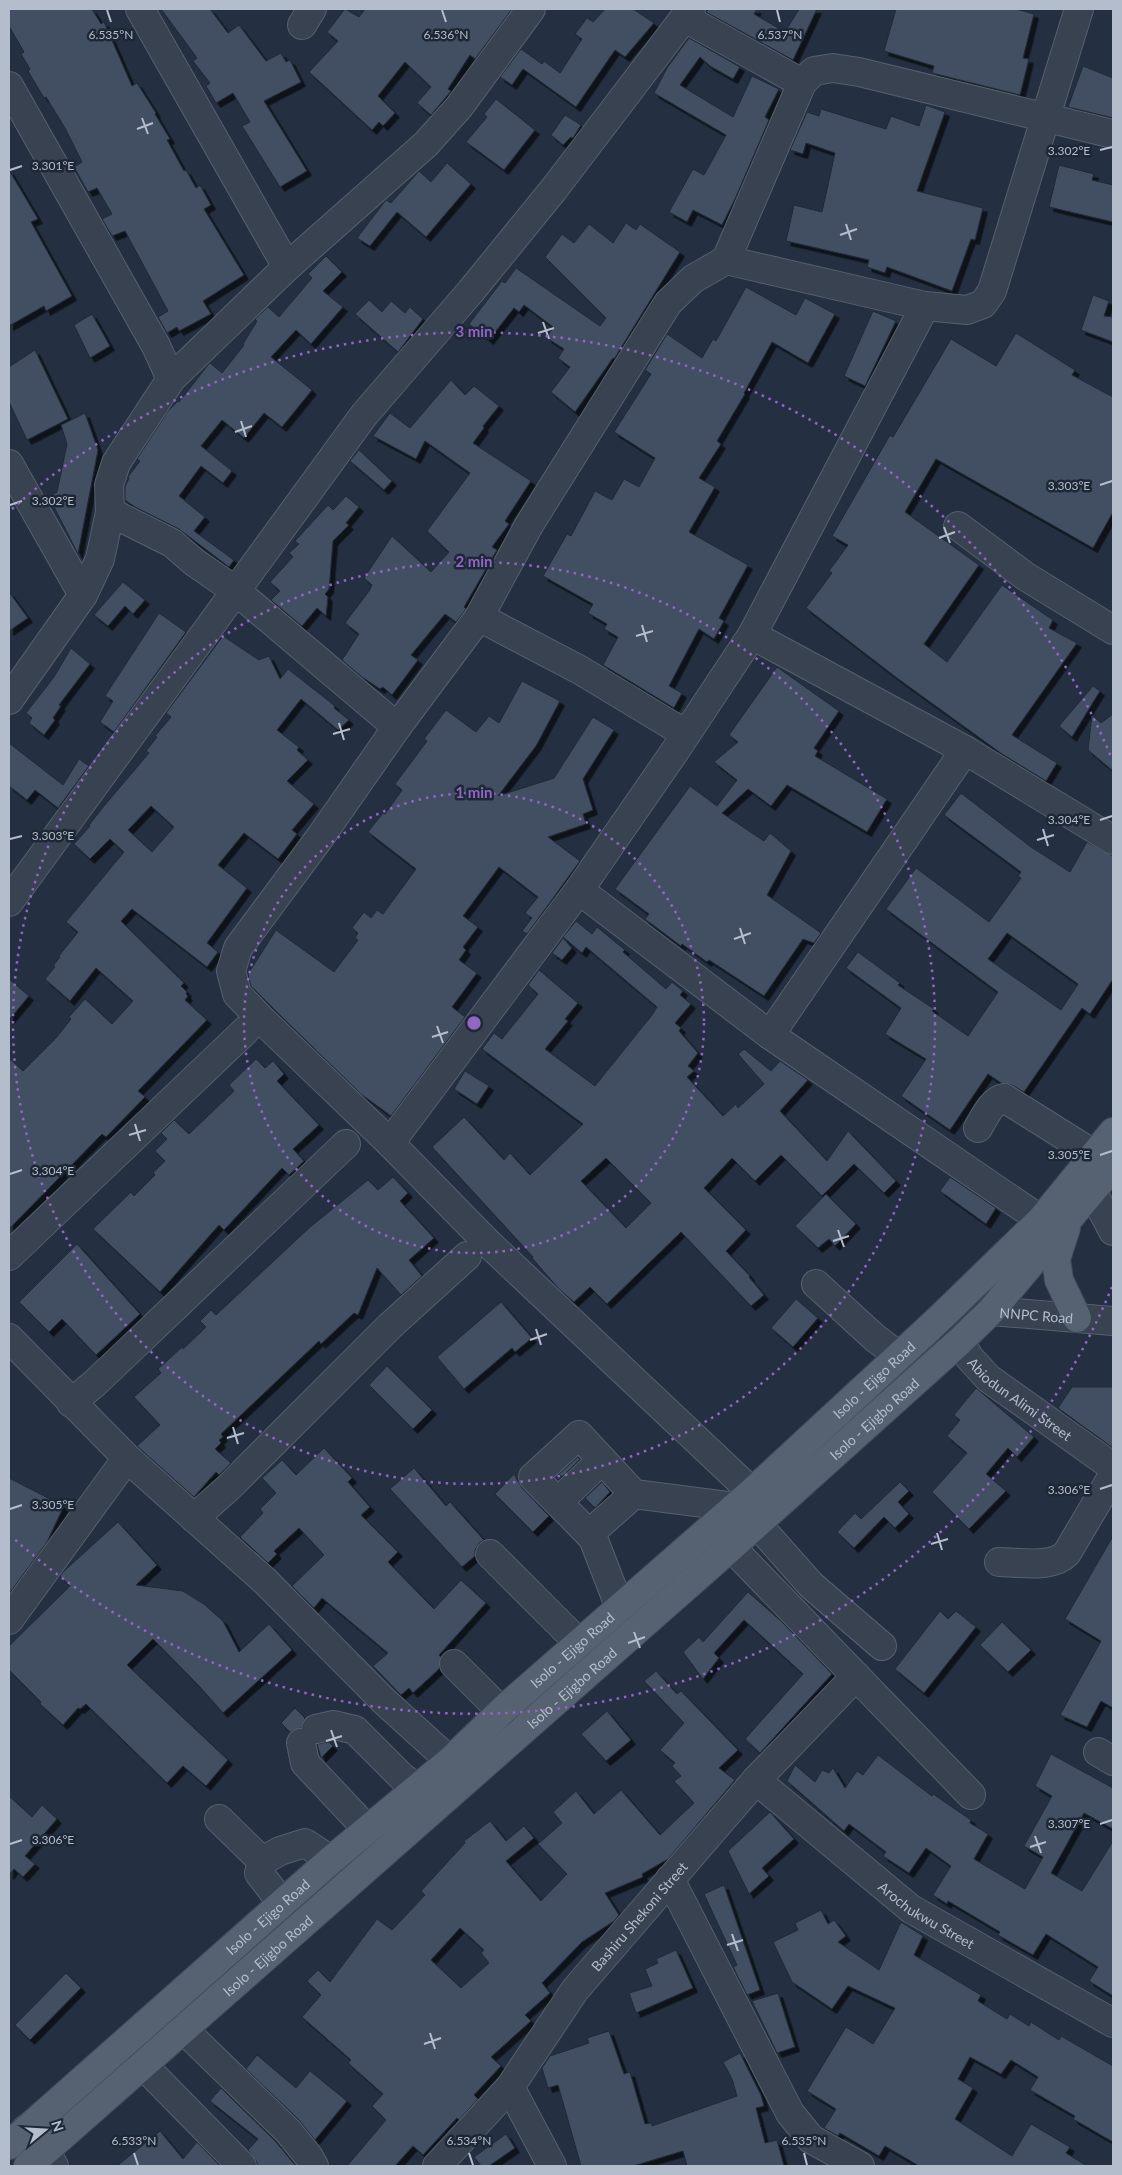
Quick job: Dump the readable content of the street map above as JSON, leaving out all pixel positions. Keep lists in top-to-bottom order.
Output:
{
  "streets": {
    "main road": ["Isolo - Ejigo Road", "Isolo - Ejigbo Road"],
    "street": [
      "NNPC Road",
      "Abiodun Alimi Street",
      "Arochukwu Street",
      "Bashiru Shekoni Street"
    ]
  },
  "crossings": [
    ["NNPC Road", "Isolo - Ejigo Road"],
    ["NNPC Road", "Isolo - Ejigbo Road"],
    ["Isolo - Ejigo Road", "Abiodun Alimi Street"],
    ["Isolo - Ejigo Road", "Isolo - Ejigbo Road"],
    ["Abiodun Alimi Street", "Isolo - Ejigbo Road"],
    ["Arochukwu Street", "Bashiru Shekoni Street"]
  ],
  "north": "right",
  "coordinates": [
    "6.535°N",
    "6.536°N",
    "6.537°N",
    "3.302°E",
    "3.301°E",
    "3.303°E",
    "3.304°E",
    "3.305°E",
    "3.306°E",
    "3.307°E",
    "6.533°N",
    "6.534°N"
  ],
  "rings": ["3 min", "2 min", "1 min"]
}
